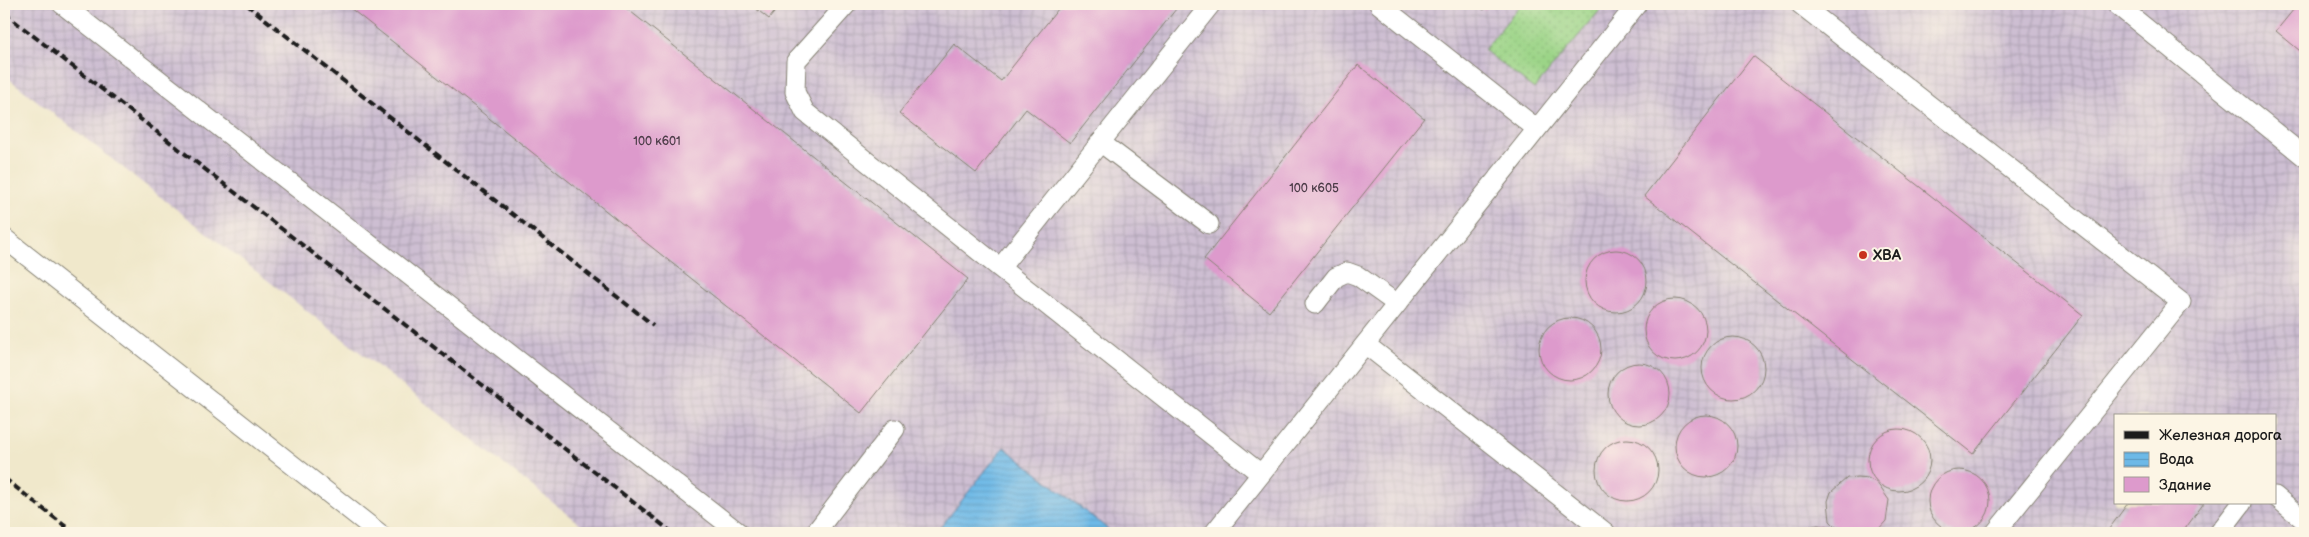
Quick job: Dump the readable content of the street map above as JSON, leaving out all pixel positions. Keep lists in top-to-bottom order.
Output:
{
  "places": ["ХВА"],
  "house_numbers": ["100 к601", "100 к605"],
  "legend": ["Железная дорога", "Вода", "Здание"]
}
